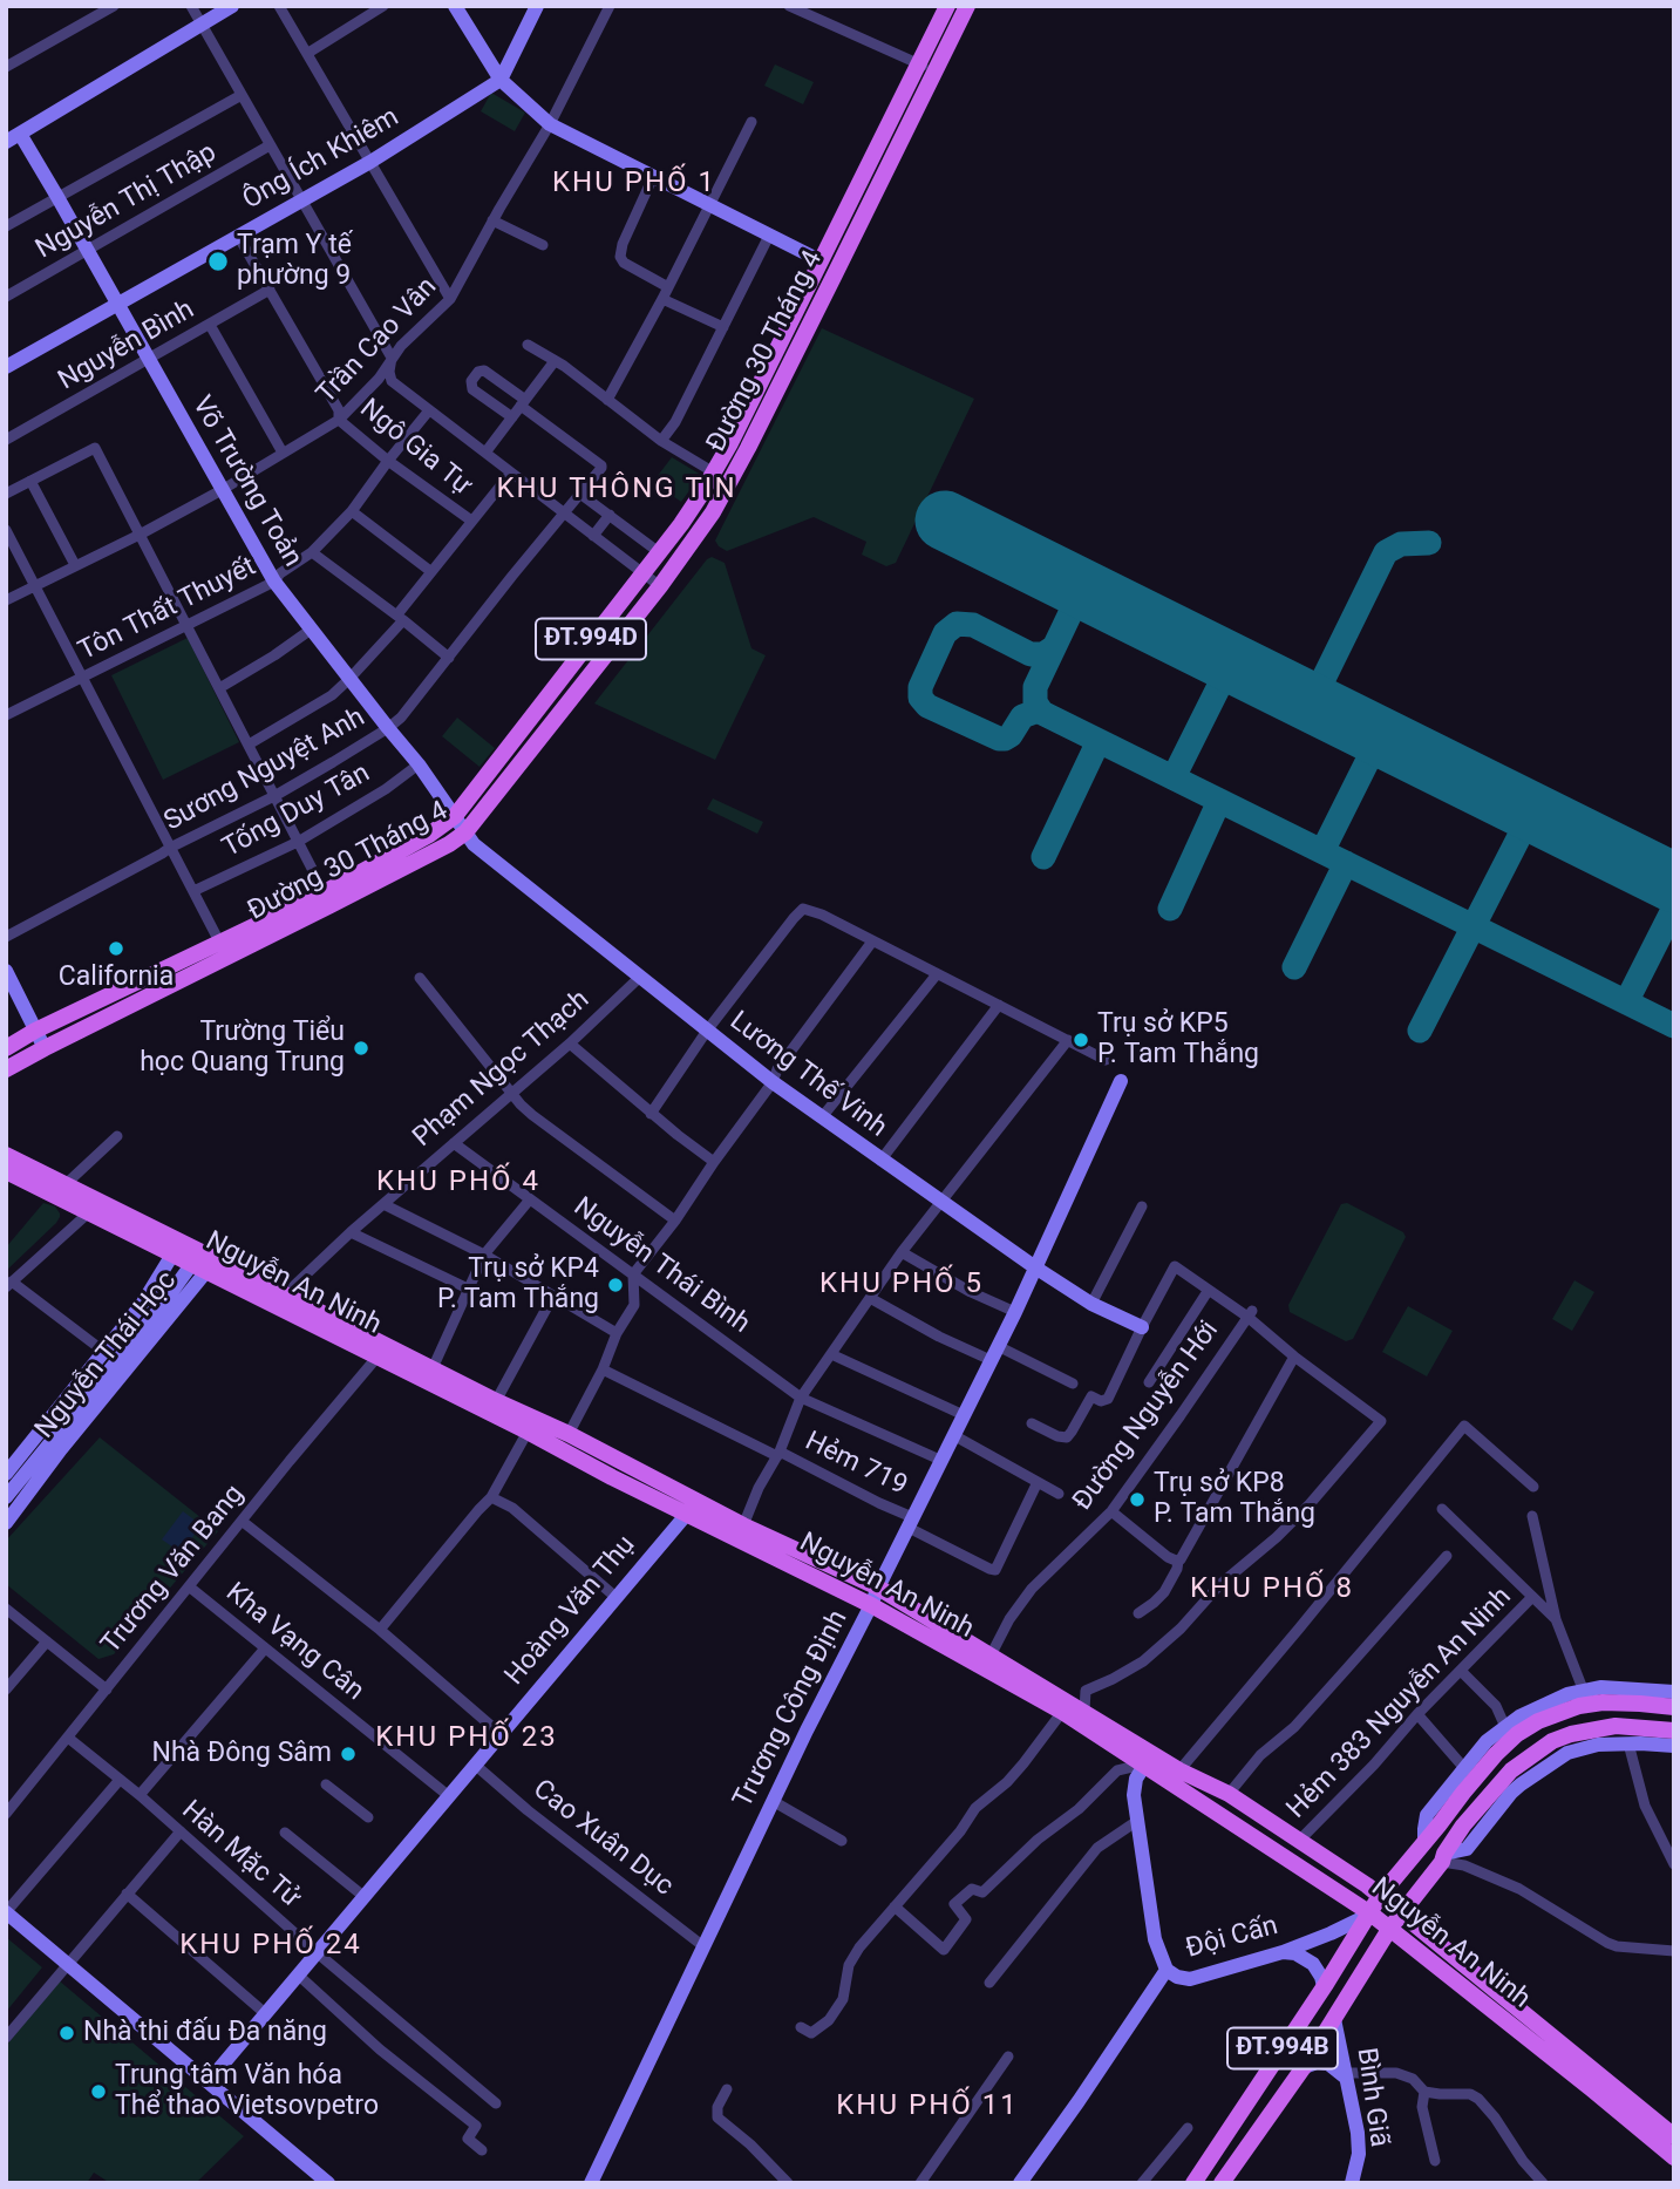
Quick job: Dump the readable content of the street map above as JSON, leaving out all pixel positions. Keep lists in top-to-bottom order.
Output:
{
  "streets": {
    "main road": [
      "Đường 30 Tháng 4",
      "ĐT.994D",
      "Nguyễn An Ninh",
      "ĐT.994B"
    ],
    "street": [
      "Ông Ích Khiêm",
      "Nguyễn Thị Thập",
      "Trần Cao Vân",
      "Nguyễn Bình",
      "Ngô Gia Tự",
      "Võ Trường Toản",
      "Tôn Thất Thuyết",
      "Sương Nguyệt Anh",
      "Tống Duy Tân",
      "Phạm Ngọc Thạch",
      "Lương Thế Vinh",
      "Nguyễn Thái Bình",
      "Nguyễn Thái Học",
      "Đường Nguyễn Hới",
      "Hẻm 719",
      "Trương Văn Bang",
      "Hoàng Văn Thụ",
      "Kha Vạng Cân",
      "Hẻm 383 Nguyễn An Ninh",
      "Trương Công Định",
      "Cao Xuân Dục",
      "Hàn Mặc Tử",
      "Đội Cấn",
      "Bình Giã"
    ]
  },
  "crossings": [
    ["Ông Ích Khiêm", "Ngô Gia Tự"],
    ["Ông Ích Khiêm", "Võ Trường Toản"],
    ["Nguyễn Thị Thập", "Võ Trường Toản"],
    ["Trần Cao Vân", "Ngô Gia Tự"],
    ["Trần Cao Vân", "Võ Trường Toản"],
    ["Nguyễn Bình", "Ngô Gia Tự"],
    ["Nguyễn Bình", "Võ Trường Toản"],
    ["Đường 30 Tháng 4", "Võ Trường Toản"],
    ["Đường 30 Tháng 4", "Lương Thế Vinh"],
    ["Ngô Gia Tự", "Tôn Thất Thuyết"],
    ["Võ Trường Toản", "Tôn Thất Thuyết"],
    ["Võ Trường Toản", "Sương Nguyệt Anh"],
    ["Võ Trường Toản", "Tống Duy Tân"],
    ["Võ Trường Toản", "Lương Thế Vinh"],
    ["Phạm Ngọc Thạch", "Lương Thế Vinh"],
    ["Phạm Ngọc Thạch", "Nguyễn Thái Bình"],
    ["Phạm Ngọc Thạch", "Nguyễn An Ninh"],
    ["Lương Thế Vinh", "Đường Nguyễn Hới"],
    ["Lương Thế Vinh", "Trương Công Định"],
    ["Nguyễn Thái Bình", "Trương Công Định"],
    ["Nguyễn An Ninh", "Nguyễn Thái Học"],
    ["Nguyễn An Ninh", "Đường Nguyễn Hới"],
    ["Nguyễn An Ninh", "Trương Văn Bang"],
    ["Nguyễn An Ninh", "Hoàng Văn Thụ"],
    ["Nguyễn An Ninh", "Hẻm 383 Nguyễn An Ninh"],
    ["Nguyễn An Ninh", "Trương Công Định"],
    ["Nguyễn An Ninh", "Đội Cấn"],
    ["Nguyễn An Ninh", "ĐT.994B"],
    ["Hẻm 719", "Trương Công Định"],
    ["Trương Văn Bang", "Kha Vạng Cân"],
    ["Trương Văn Bang", "Hàn Mặc Tử"],
    ["Hoàng Văn Thụ", "Kha Vạng Cân"],
    ["Hoàng Văn Thụ", "Cao Xuân Dục"],
    ["Hoàng Văn Thụ", "Hàn Mặc Tử"],
    ["Trương Công Định", "Cao Xuân Dục"],
    ["Đội Cấn", "ĐT.994B"],
    ["ĐT.994B", "Bình Giã"]
  ],
  "districts": [
    "KHU PHỐ 1",
    "KHU THÔNG TIN",
    "KHU PHỐ 4",
    "KHU PHỐ 5",
    "KHU PHỐ 8",
    "KHU PHỐ 23",
    "KHU PHỐ 24",
    "KHU PHỐ 11"
  ],
  "places": [
    "Trạm Y tế phường 9",
    "California",
    "Trụ sở KP5 P. Tam Thắng",
    "Trường Tiểu học Quang Trung",
    "Trụ sở KP4 P. Tam Thắng",
    "Trụ sở KP8 P. Tam Thắng",
    "Nhà Đông Sâm",
    "Nhà thi đấu Đa năng",
    "Trung tâm Văn hóa Thể thao Vietsovpetro"
  ]
}
